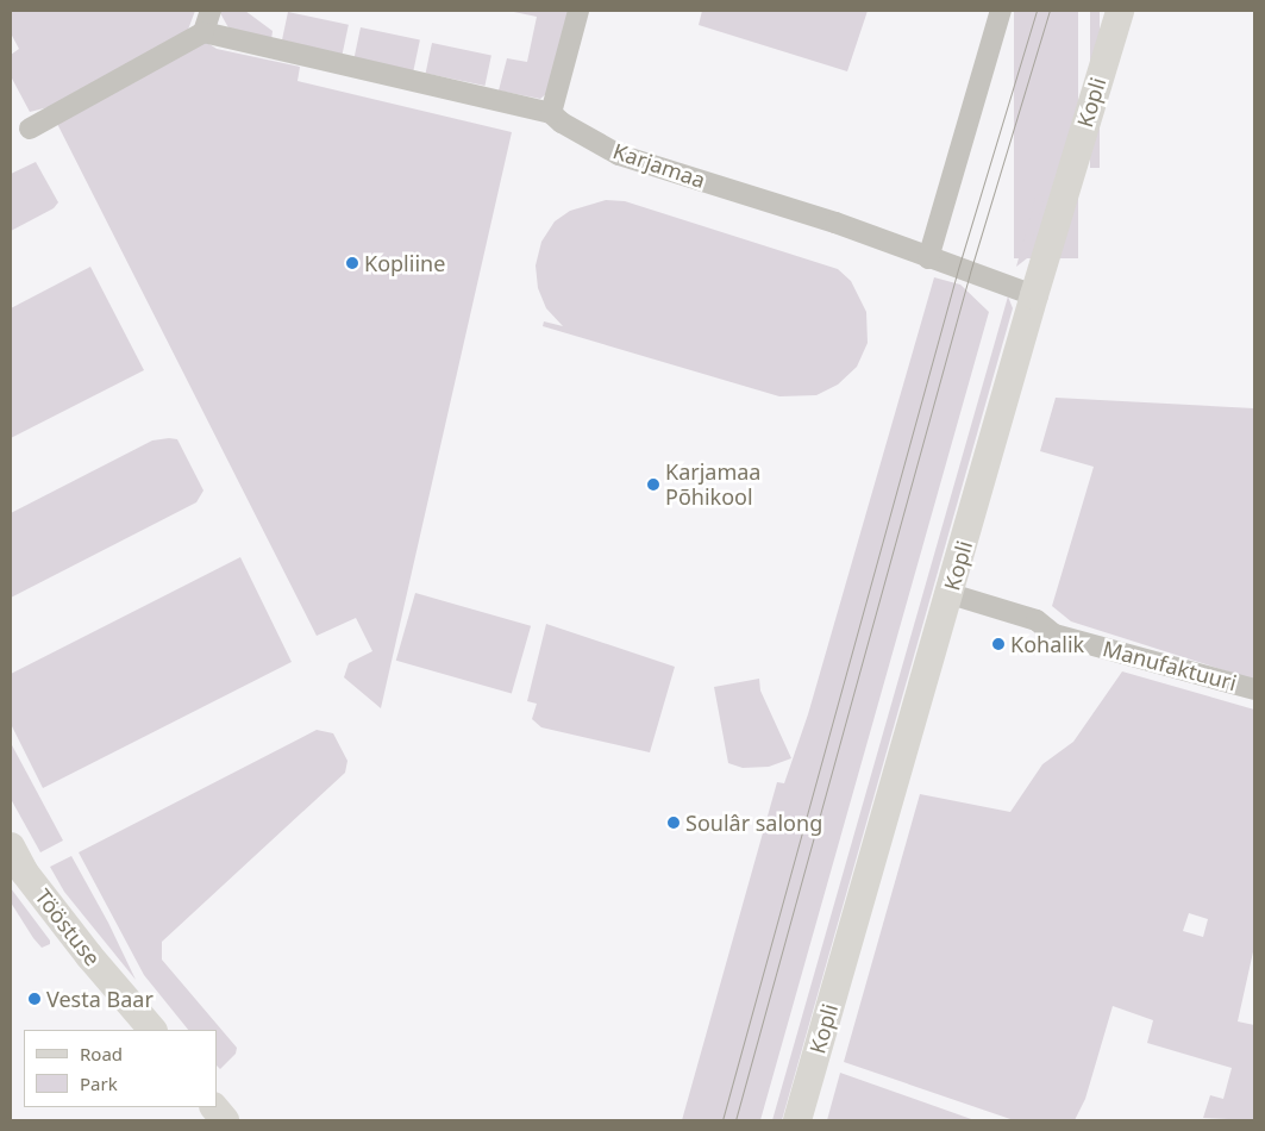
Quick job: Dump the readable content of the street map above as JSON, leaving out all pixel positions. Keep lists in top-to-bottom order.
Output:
{
  "streets": {
    "street": [
      "Kopli",
      "Karjamaa",
      "Manufaktuuri",
      "Tööstuse"
    ]
  },
  "crossings": [
    ["Kopli", "Karjamaa"],
    ["Kopli", "Manufaktuuri"]
  ],
  "places": [
    "Kopliine",
    "Karjamaa Põhikool",
    "Kohalik",
    "Soulâr salong",
    "Vesta Baar"
  ],
  "legend": ["Road", "Park"]
}
